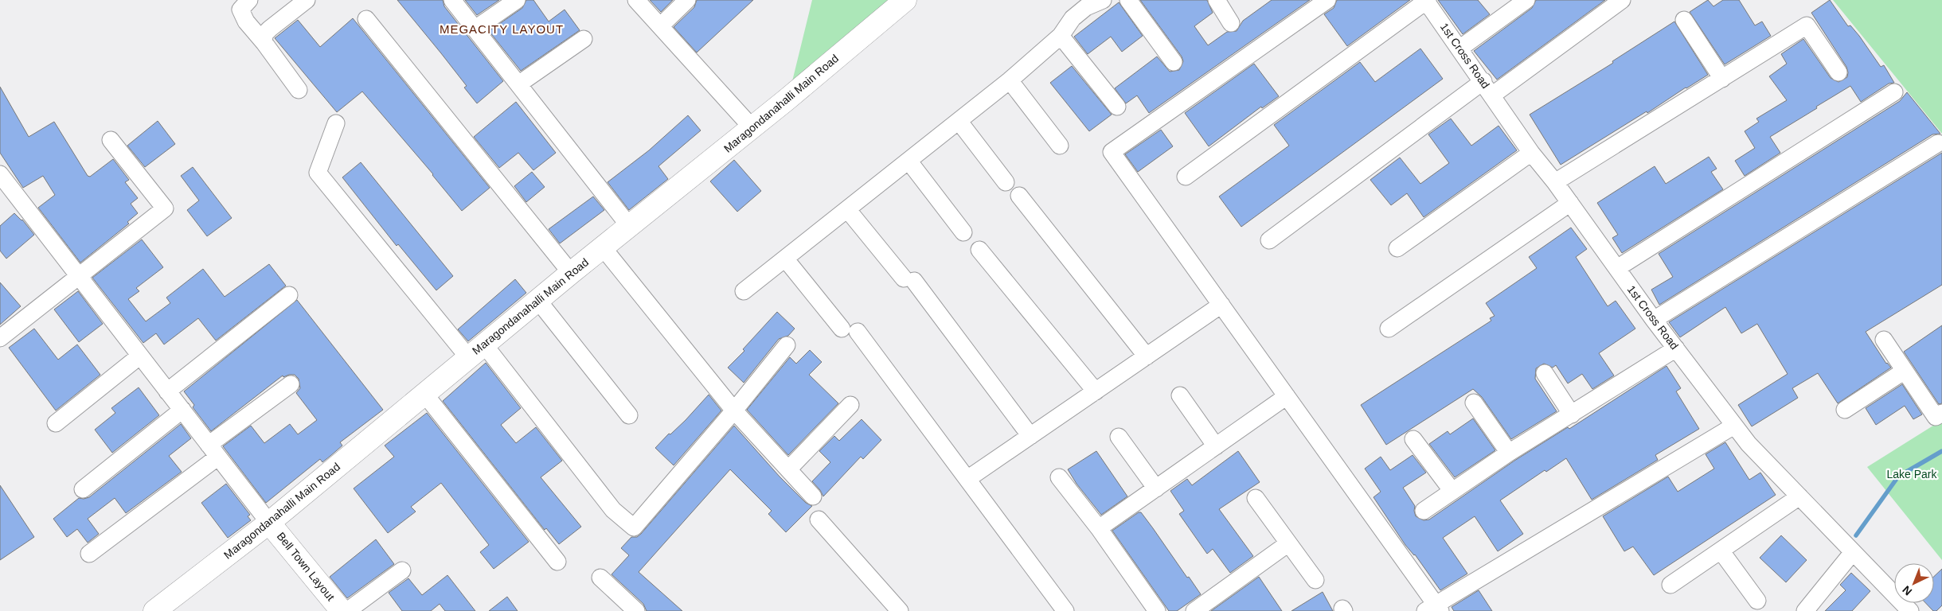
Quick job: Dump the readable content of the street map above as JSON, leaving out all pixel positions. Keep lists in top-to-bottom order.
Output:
{
  "streets": {
    "street": ["1st Cross Road", "Maragondanahalli Main Road", "Bell Town Layout"]
  },
  "crossings": [
    ["Maragondanahalli Main Road", "Bell Town Layout"]
  ],
  "districts": ["MEGACITY LAYOUT"],
  "parks": ["Lake Park"],
  "north": "bottom left"
}
